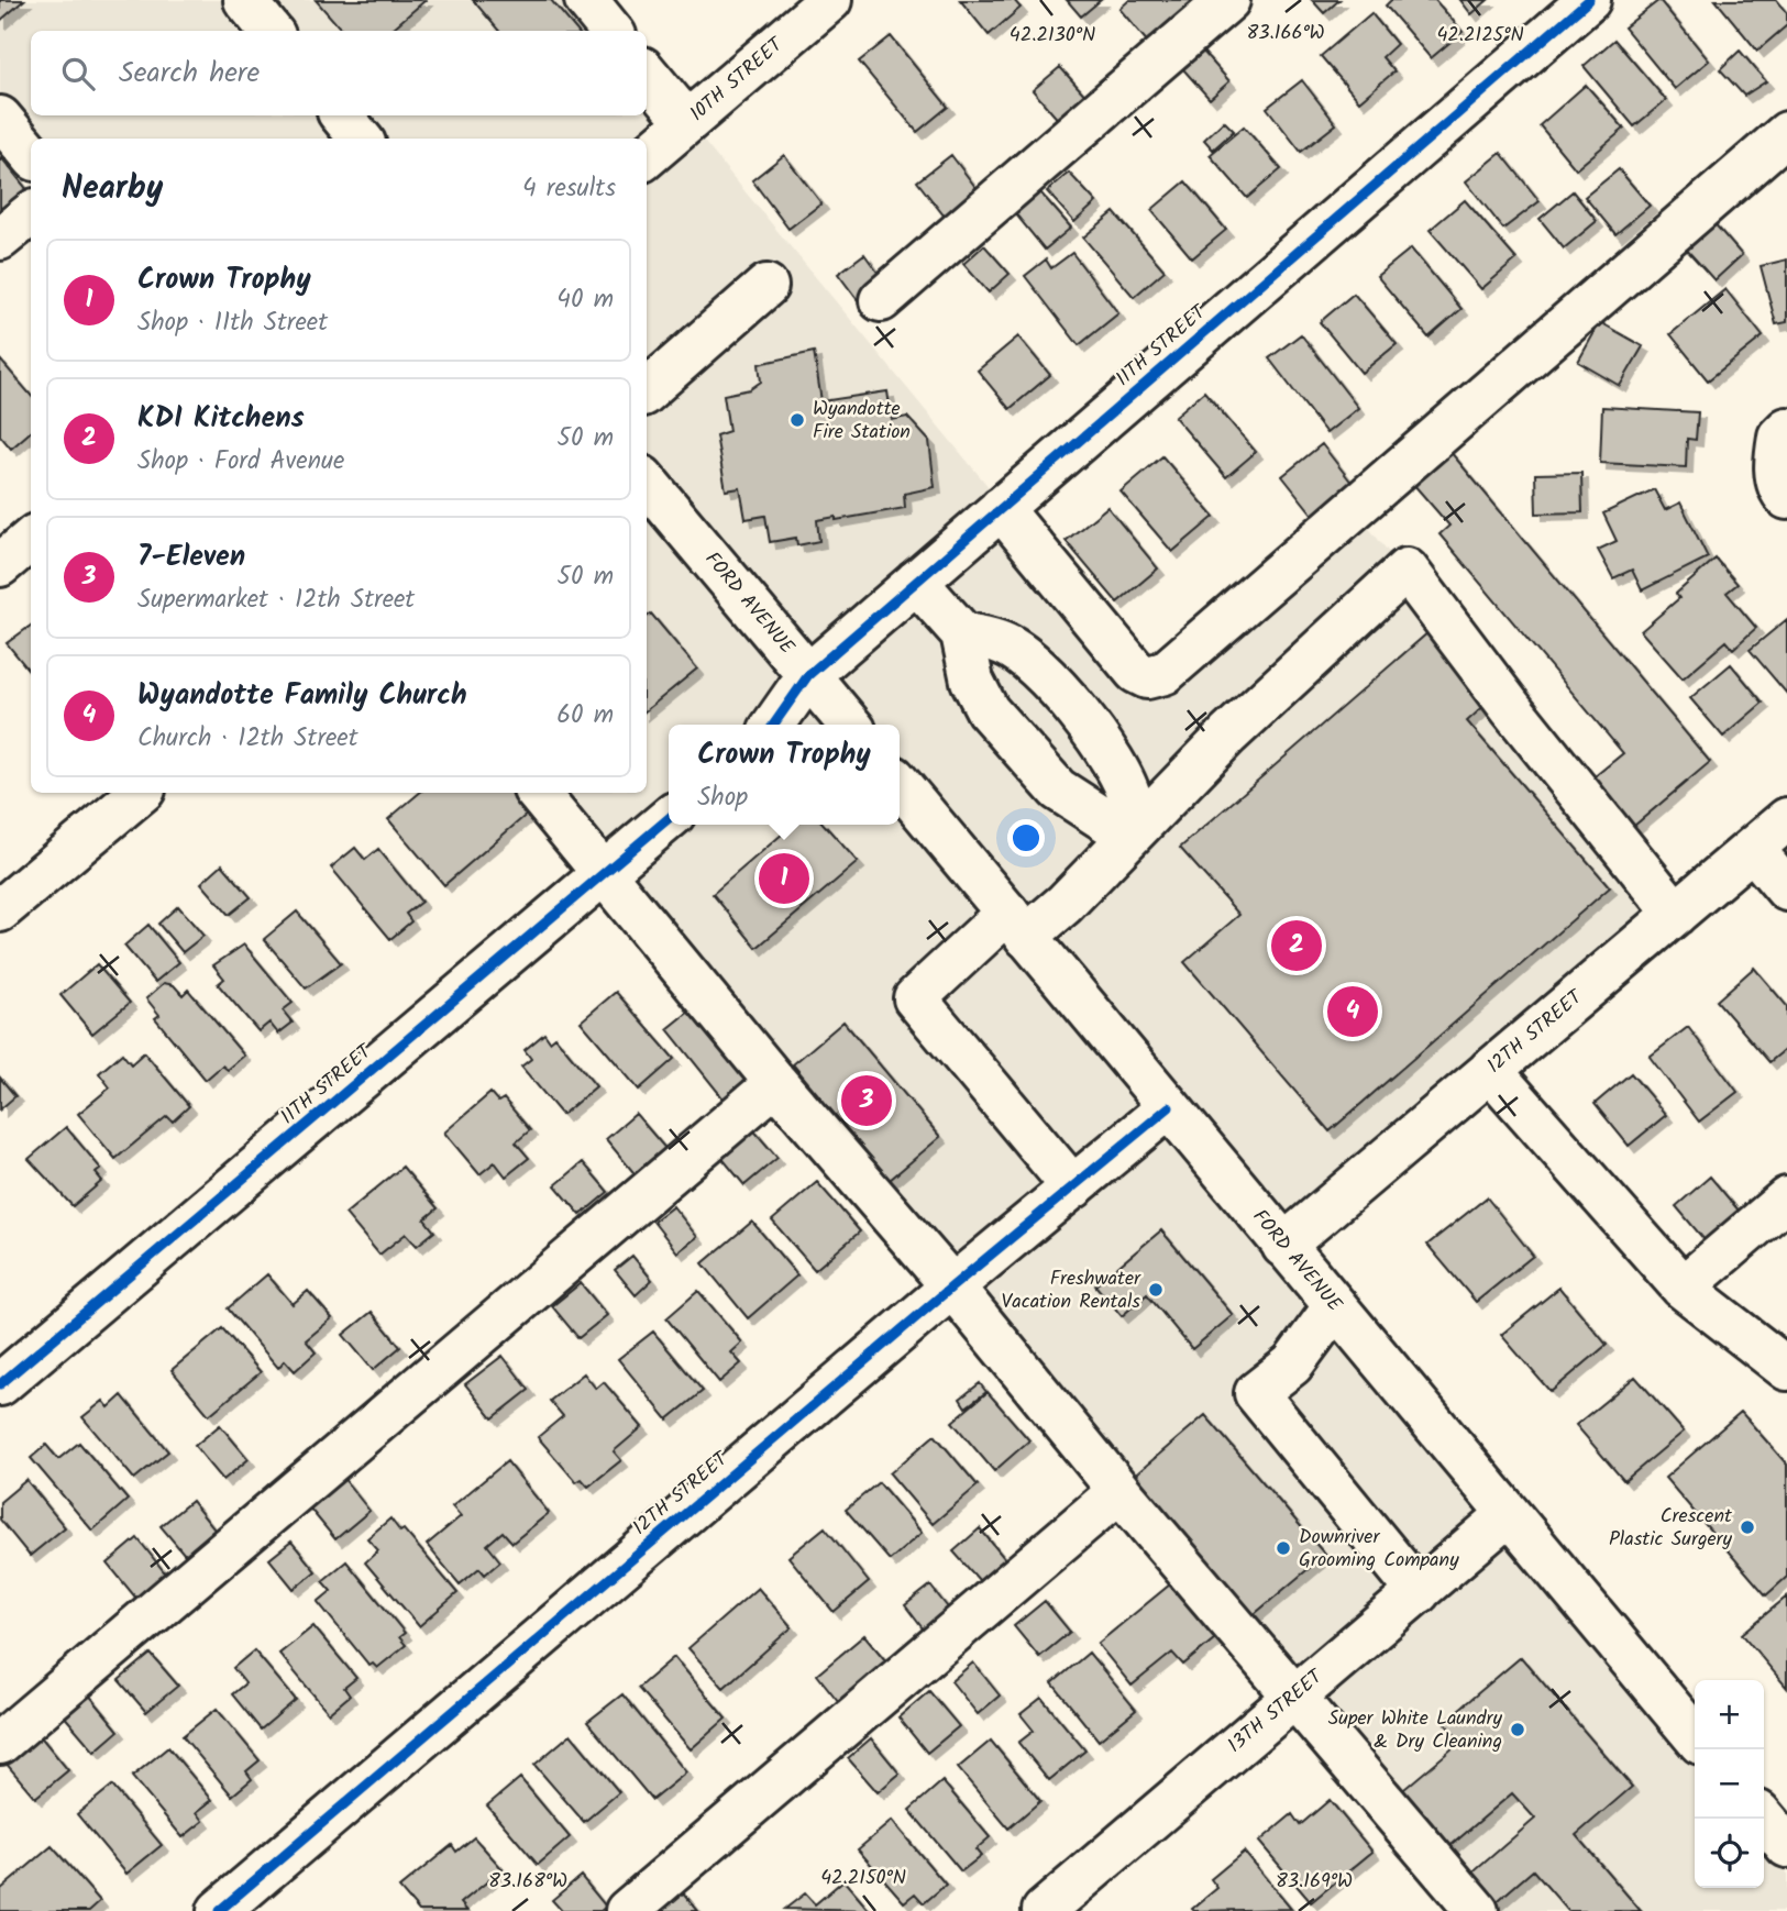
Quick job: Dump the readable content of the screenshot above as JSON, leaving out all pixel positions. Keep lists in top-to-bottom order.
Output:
{
  "streets": {
    "street": [
      "10TH STREET",
      "11TH STREET",
      "FORD AVENUE",
      "12TH STREET",
      "13TH STREET"
    ]
  },
  "crossings": [
    ["11TH STREET", "FORD AVENUE"],
    ["FORD AVENUE", "12TH STREET"],
    ["FORD AVENUE", "13TH STREET"]
  ],
  "places": [
    "Wyandotte Fire Station",
    "Freshwater Vacation Rentals",
    "Crescent Plastic Surgery",
    "Downriver Grooming Company",
    "Super White Laundry & Dry Cleaning"
  ],
  "page": {
    "search": "Search here",
    "heading": ["Nearby", "4 results"],
    "list": [
      {
        "mark": "1",
        "name": "Crown Trophy",
        "note": "Shop · 11th Street",
        "value": "40 m"
      },
      {
        "mark": "2",
        "name": "KDI Kitchens",
        "note": "Shop · Ford Avenue",
        "value": "50 m"
      },
      {
        "mark": "3",
        "name": "7-Eleven",
        "note": "Supermarket · 12th Street",
        "value": "50 m"
      },
      {
        "mark": "4",
        "name": "Wyandotte Family Church",
        "note": "Church · 12th Street",
        "value": "60 m"
      }
    ],
    "popup": ["Crown Trophy", "Shop"],
    "pins": [
      "1",
      "2",
      "4",
      "3"
    ],
    "map_buttons": ["+", "−"]
  },
  "coordinates": [
    "83.166°W",
    "42.2130°N",
    "42.2125°N",
    "42.2150°N",
    "83.168°W",
    "83.169°W"
  ]
}
